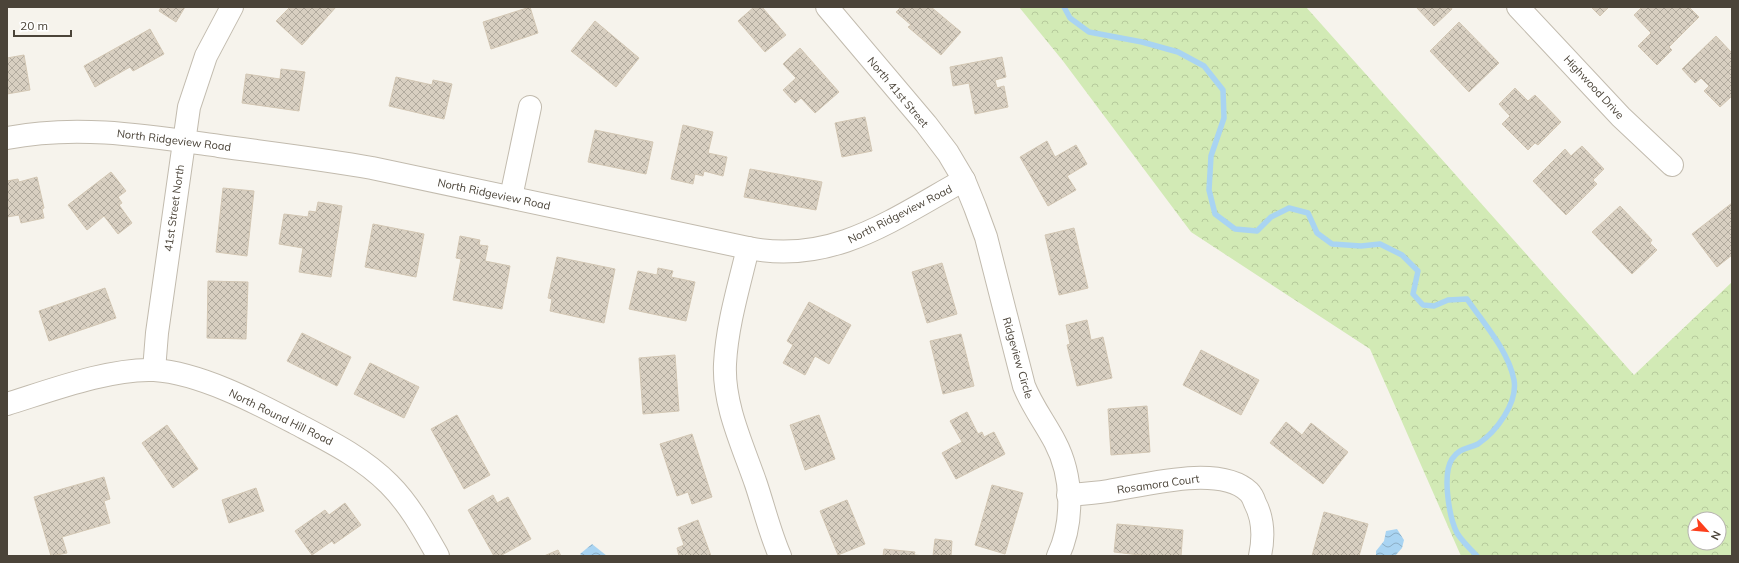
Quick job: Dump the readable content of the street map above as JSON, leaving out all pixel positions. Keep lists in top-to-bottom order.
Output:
{
  "streets": {
    "street": [
      "Highwood Drive",
      "North 41st Street",
      "North Ridgeview Road",
      "41st Street North",
      "Ridgeview Circle",
      "North Round Hill Road",
      "Rosamora Court"
    ]
  },
  "crossings": [
    ["North 41st Street", "North Ridgeview Road"],
    ["North 41st Street", "Ridgeview Circle"],
    ["North Ridgeview Road", "41st Street North"],
    ["North Ridgeview Road", "Ridgeview Circle"],
    ["41st Street North", "North Round Hill Road"],
    ["Ridgeview Circle", "Rosamora Court"]
  ],
  "scale_bar": "20 m",
  "north": "bottom right"
}
